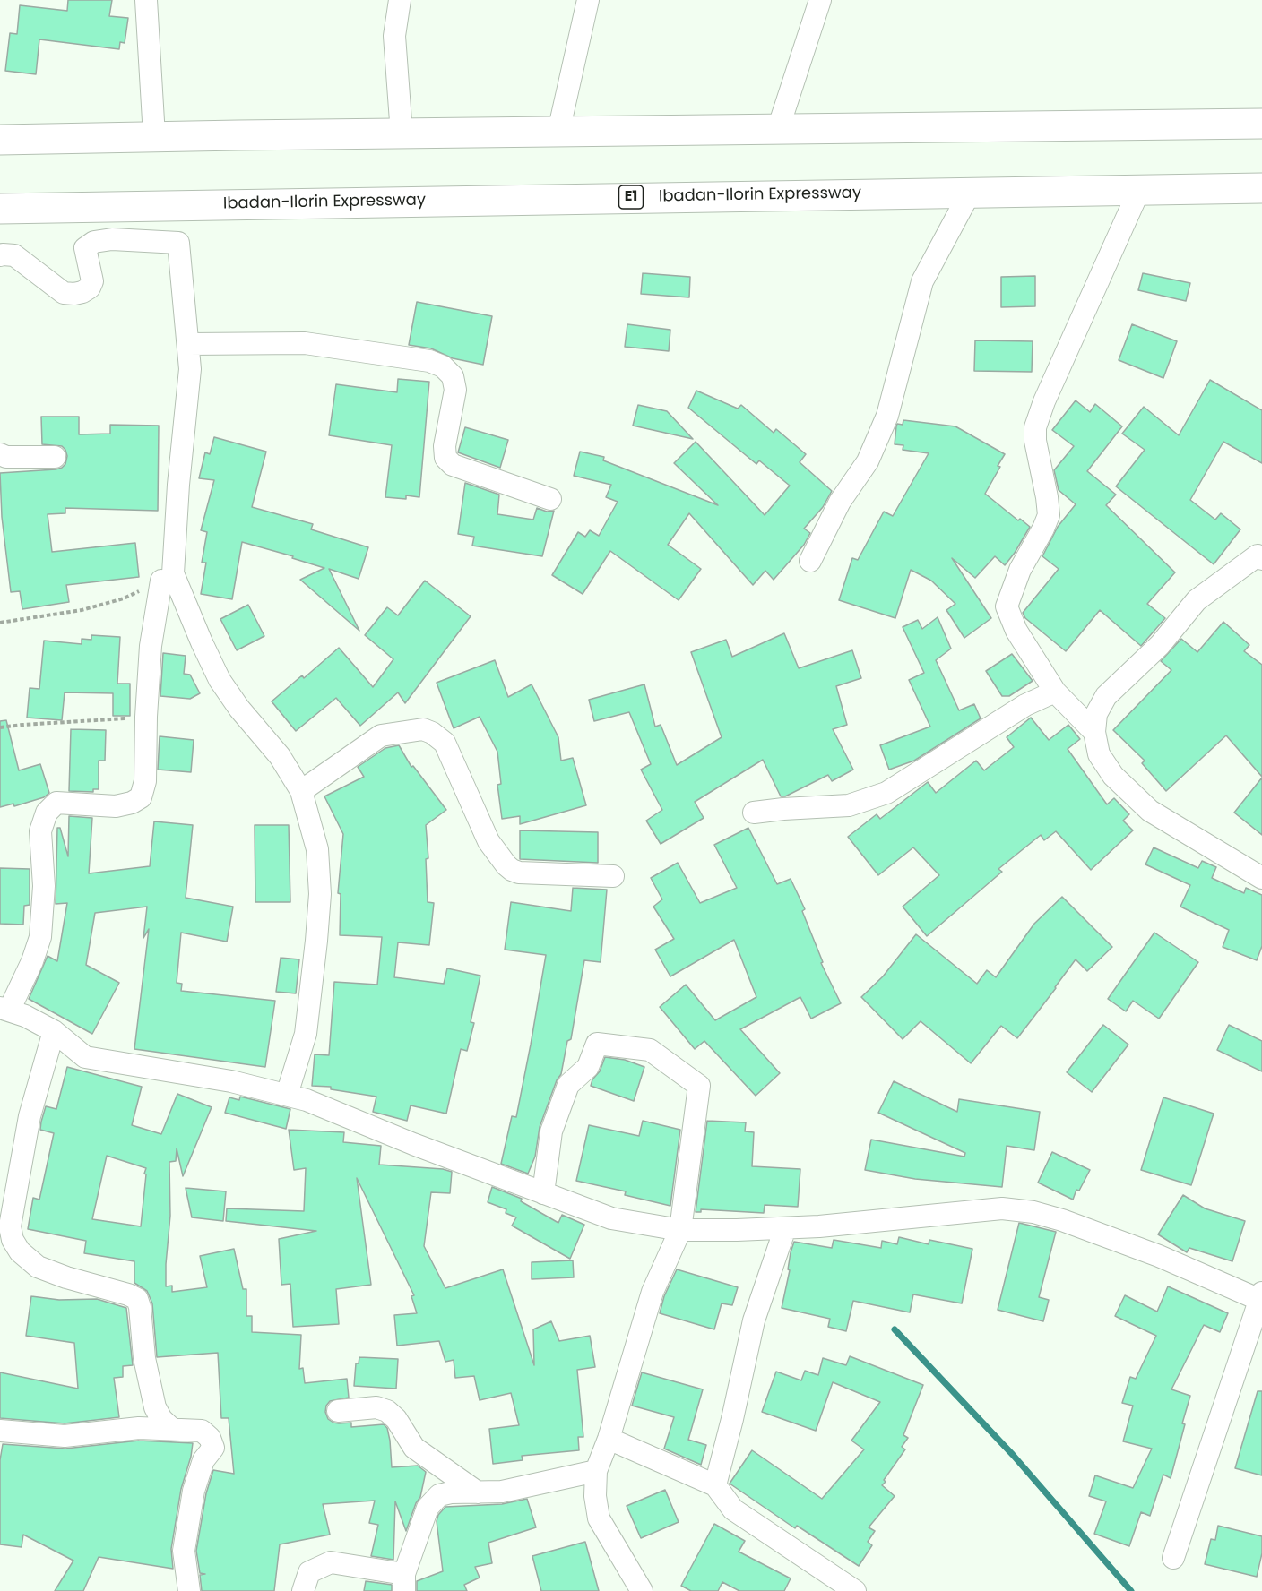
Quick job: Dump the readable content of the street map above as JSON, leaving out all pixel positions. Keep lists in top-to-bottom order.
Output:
{
  "streets": {
    "highway": ["Ibadan-Ilorin Expressway", "E1"]
  }
}
